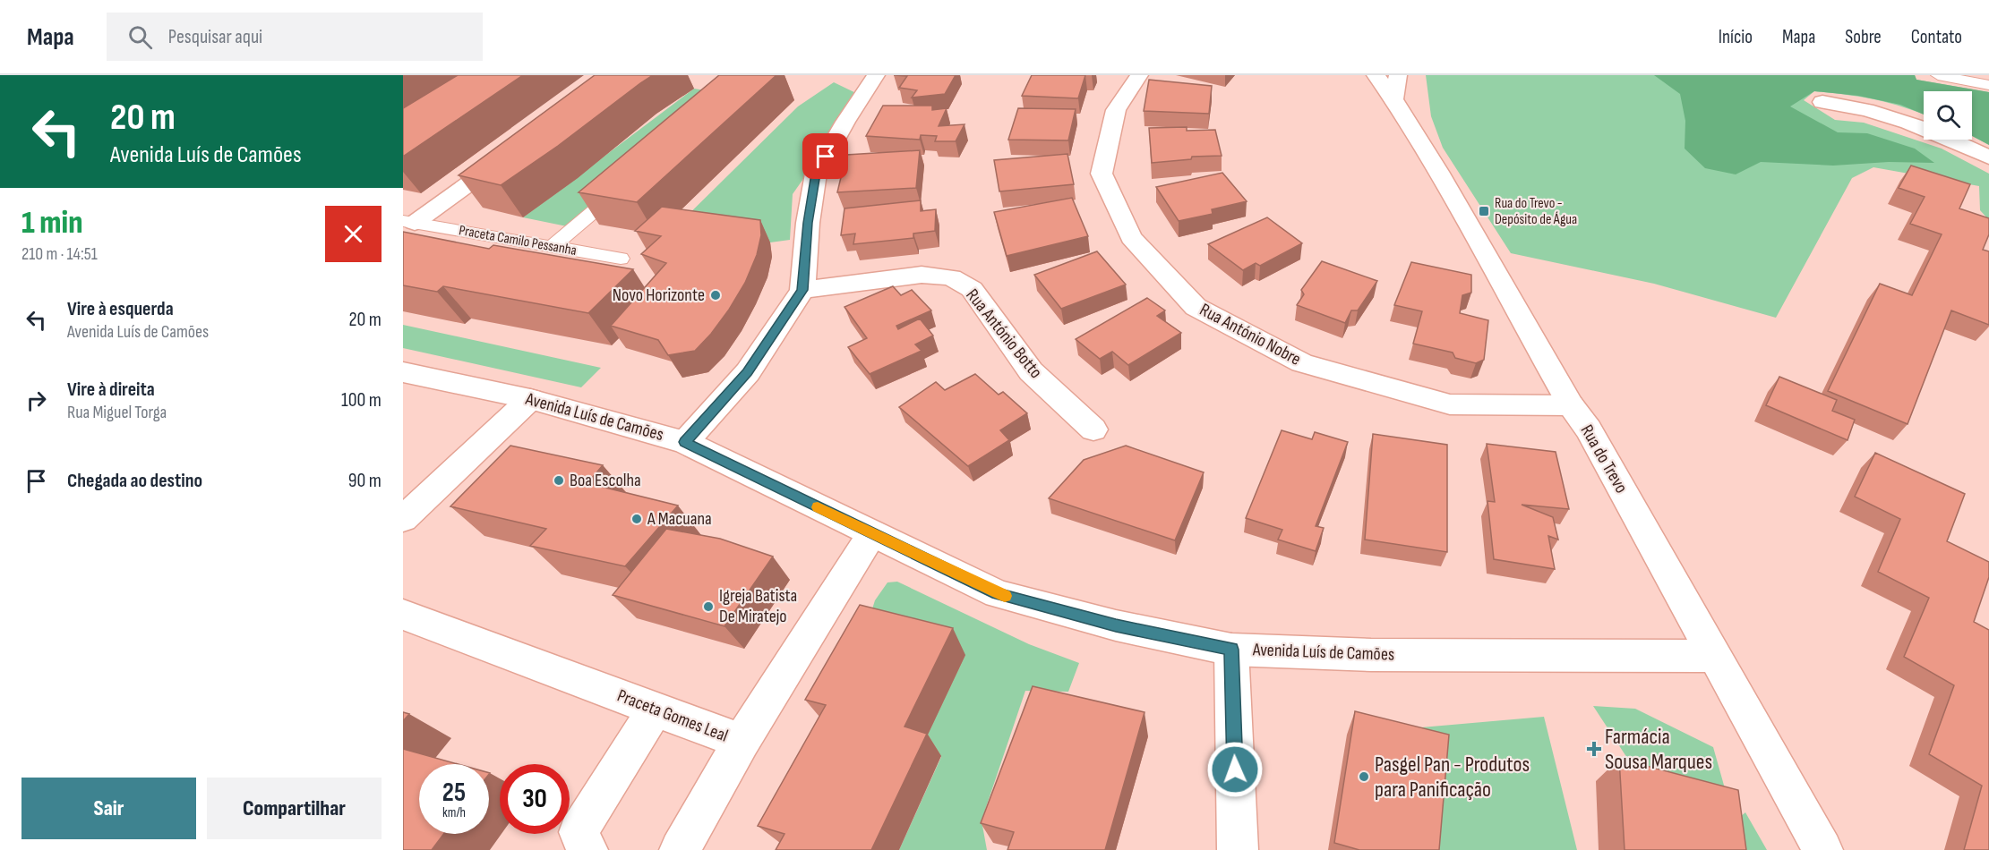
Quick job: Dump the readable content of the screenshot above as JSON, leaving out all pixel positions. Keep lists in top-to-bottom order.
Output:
{
  "streets": {
    "street": [
      "Praceta Camilo Pessanha",
      "Rua António Botto",
      "Rua António Nobre",
      "Avenida Luís de Camões",
      "Rua do Trevo",
      "Praceta Gomes Leal"
    ]
  },
  "crossings": [
    ["Rua António Nobre", "Rua do Trevo"],
    ["Avenida Luís de Camões", "Rua do Trevo"],
    ["Avenida Luís de Camões", "Praceta Gomes Leal"]
  ],
  "places": {
    "transit": ["Rua do Trevo - Depósito de Água"],
    "other": [
      "Novo Horizonte",
      "Boa Escolha",
      "A Macuana",
      "Igreja Batista De Miratejo",
      "Pasgel Pan - Produtos para Panificação"
    ],
    "health": ["Farmácia Sousa Marques"]
  },
  "page": {
    "header": "Mapa",
    "search": "Pesquisar aqui",
    "nav": [
      "Início",
      "Mapa",
      "Sobre",
      "Contato"
    ],
    "turn": ["20 m", "Avenida Luís de Camões"],
    "heading": ["1 min", "210 m · 14:51"],
    "list": [
      {
        "name": "Vire à esquerda",
        "note": "Avenida Luís de Camões",
        "value": "20 m"
      },
      {
        "name": "Vire à direita",
        "note": "Rua Miguel Torga",
        "value": "100 m"
      },
      {
        "name": "Chegada ao destino",
        "value": "90 m"
      }
    ],
    "speed": "25 km/h",
    "limit": "30",
    "buttons": ["Sair", "Compartilhar"]
  }
}
